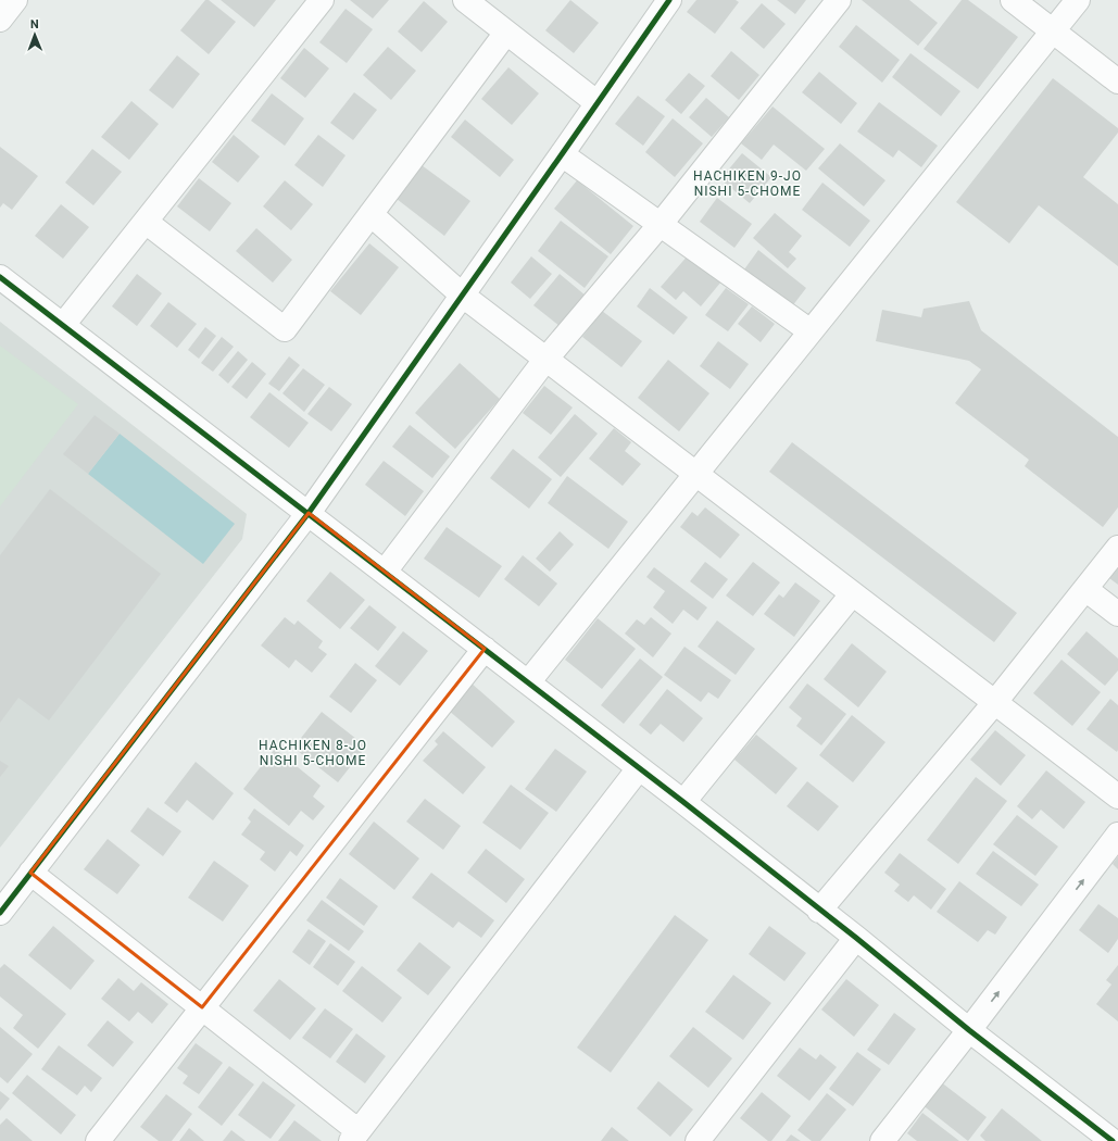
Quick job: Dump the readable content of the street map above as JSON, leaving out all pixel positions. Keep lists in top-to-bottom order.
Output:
{
  "districts": ["HACHIKEN 9-JO NISHI 5-CHOME", "HACHIKEN 8-JO NISHI 5-CHOME"],
  "north": "top"
}
